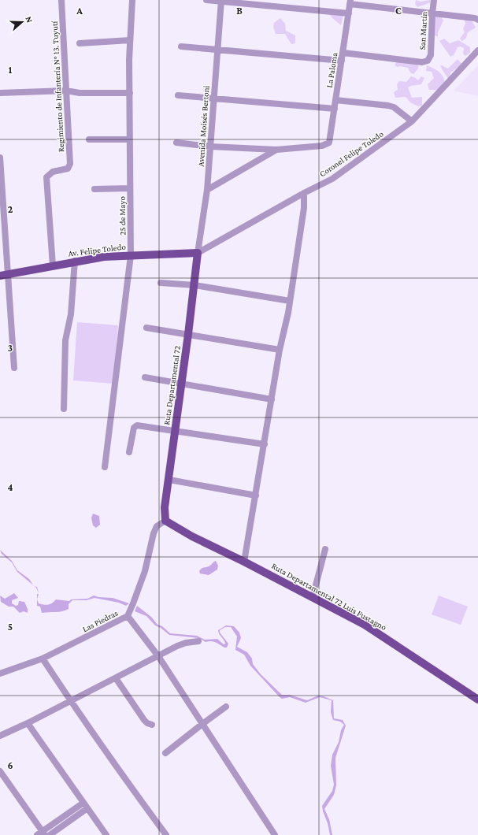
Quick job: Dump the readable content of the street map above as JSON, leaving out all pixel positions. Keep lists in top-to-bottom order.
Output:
{
  "streets": {
    "main road": ["Av. Felipe Toledo", "Ruta Departamental 72", "Ruta Departamental 72 Luis Fustagno"],
    "street": [
      "San Martín",
      "La Paloma",
      "Regimiento de Infantería N° 13. Tuyutí",
      "Avenida Moisés Bertoni",
      "Coronel Felipe Toledo",
      "25 de Mayo",
      "Las Piedras"
    ]
  },
  "crossings": [
    ["San Martín", "La Paloma"],
    ["Regimiento de Infantería N° 13. Tuyutí", "Av. Felipe Toledo"],
    ["Avenida Moisés Bertoni", "Coronel Felipe Toledo"],
    ["Avenida Moisés Bertoni", "Av. Felipe Toledo"],
    ["Avenida Moisés Bertoni", "Ruta Departamental 72"],
    ["Coronel Felipe Toledo", "Av. Felipe Toledo"],
    ["Coronel Felipe Toledo", "Ruta Departamental 72"],
    ["25 de Mayo", "Av. Felipe Toledo"],
    ["Av. Felipe Toledo", "Ruta Departamental 72"],
    ["Ruta Departamental 72", "Ruta Departamental 72 Luis Fustagno"],
    ["Ruta Departamental 72", "Las Piedras"],
    ["Ruta Departamental 72 Luis Fustagno", "Las Piedras"]
  ],
  "north": "right",
  "grid": {
    "columns": ["A", "B", "C"],
    "rows": [
      "1",
      "2",
      "3",
      "4",
      "5",
      "6"
    ]
  }
}
